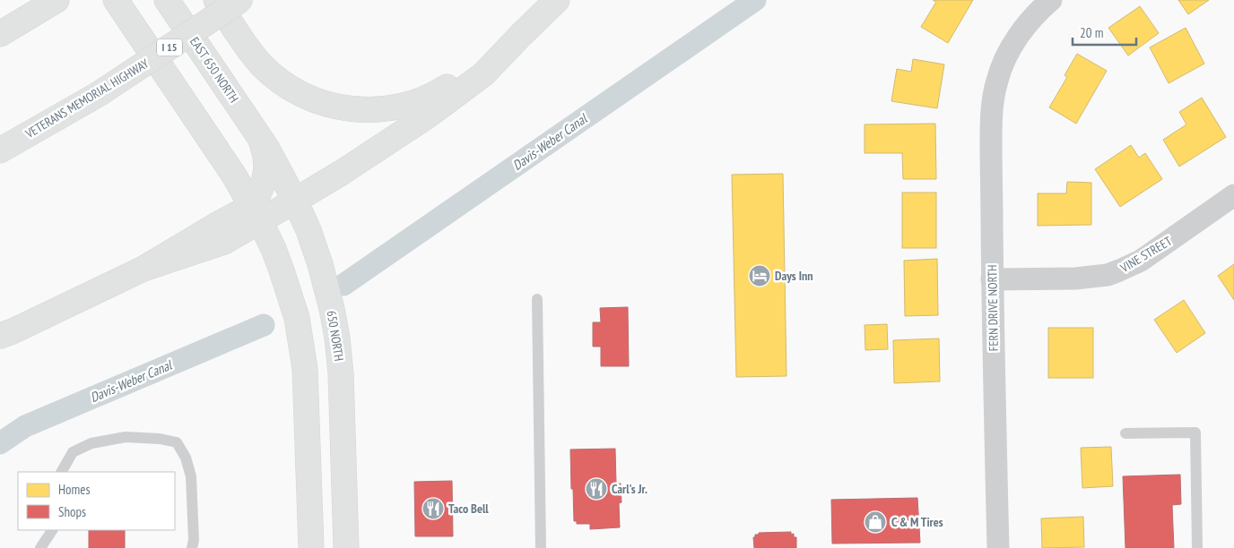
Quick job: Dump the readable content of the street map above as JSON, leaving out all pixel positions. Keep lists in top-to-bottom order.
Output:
{
  "streets": {
    "main road": [
      "I 15",
      "EAST 650 NORTH",
      "VETERANS MEMORIAL HIGHWAY",
      "650 NORTH"
    ],
    "street": ["VINE STREET", "FERN DRIVE NORTH"]
  },
  "crossings": [
    ["EAST 650 NORTH", "650 NORTH"],
    ["VINE STREET", "FERN DRIVE NORTH"]
  ],
  "water": ["Davis-Weber Canal"],
  "places": {
    "hotel": ["Days Inn"],
    "restaurant": ["Carl's Jr.", "Taco Bell"],
    "shop": ["C & M Tires"]
  },
  "legend": ["Homes", "Shops"],
  "scale_bar": "20 m"
}
